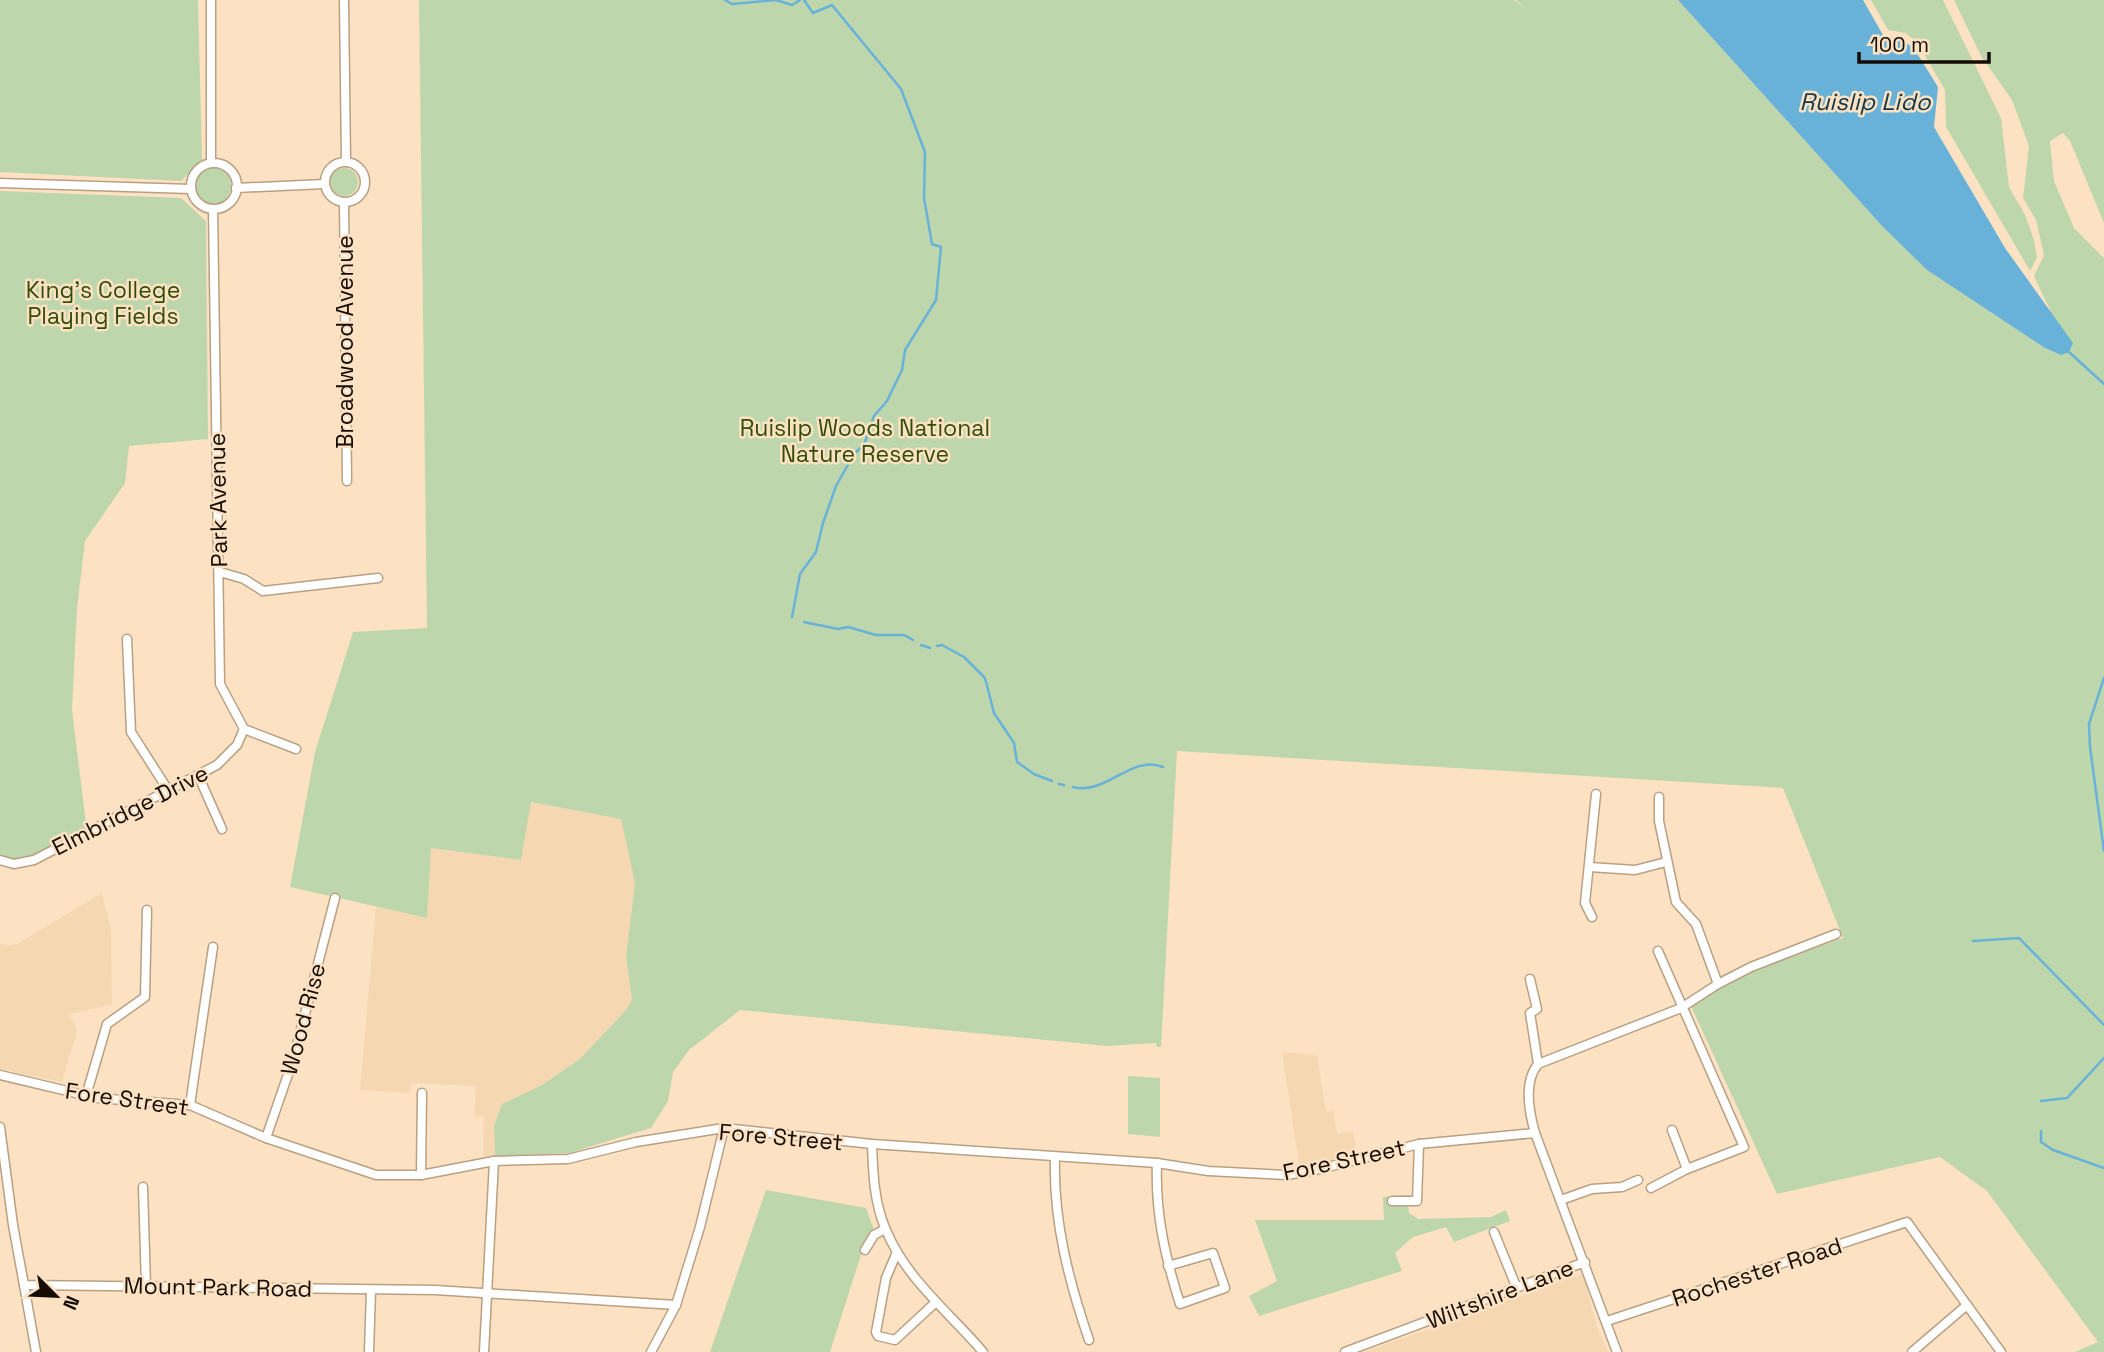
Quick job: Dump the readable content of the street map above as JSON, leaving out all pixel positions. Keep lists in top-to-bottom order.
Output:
{
  "streets": {
    "street": [
      "Broadwood Avenue",
      "Park Avenue",
      "Elmbridge Drive",
      "Wood Rise",
      "Fore Street",
      "Rochester Road",
      "Mount Park Road",
      "Wiltshire Lane"
    ]
  },
  "crossings": [
    ["Park Avenue", "Elmbridge Drive"],
    ["Wood Rise", "Fore Street"],
    ["Fore Street", "Wiltshire Lane"]
  ],
  "water": ["Ruislip Lido"],
  "parks": ["King's College Playing Fields", "Ruislip Woods National Nature Reserve"],
  "scale_bar": "100 m",
  "north": "bottom right"
}
